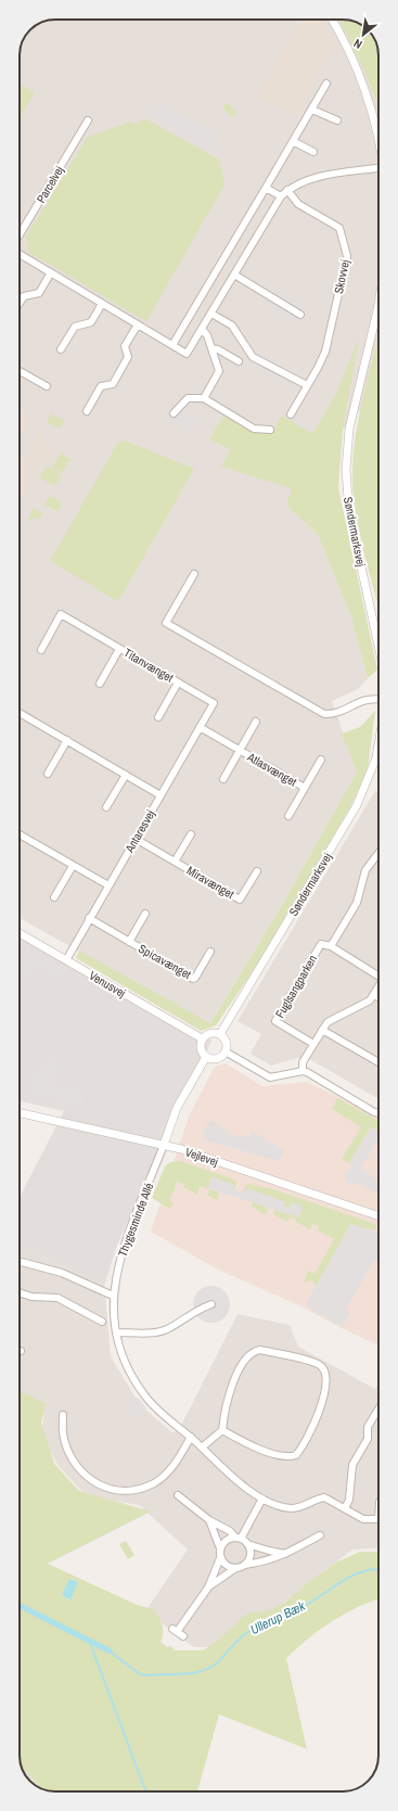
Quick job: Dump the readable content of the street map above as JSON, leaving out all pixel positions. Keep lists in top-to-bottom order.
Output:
{
  "streets": {
    "street": [
      "Parcelvej",
      "Skovvej",
      "Søndermarksvej",
      "Titanvænget",
      "Atlasvænget",
      "Antaresvej",
      "Miravænget",
      "Spicavænget",
      "Venusvej",
      "Fuglsangparken",
      "Vejlevej",
      "Thygesminde Allé"
    ]
  },
  "crossings": [
    ["Søndermarksvej", "Venusvej"],
    ["Titanvænget", "Antaresvej"],
    ["Atlasvænget", "Antaresvej"],
    ["Antaresvej", "Miravænget"],
    ["Antaresvej", "Spicavænget"],
    ["Antaresvej", "Venusvej"],
    ["Vejlevej", "Thygesminde Allé"]
  ],
  "water": ["Ullerup Bæk"],
  "north": "bottom left"
}
